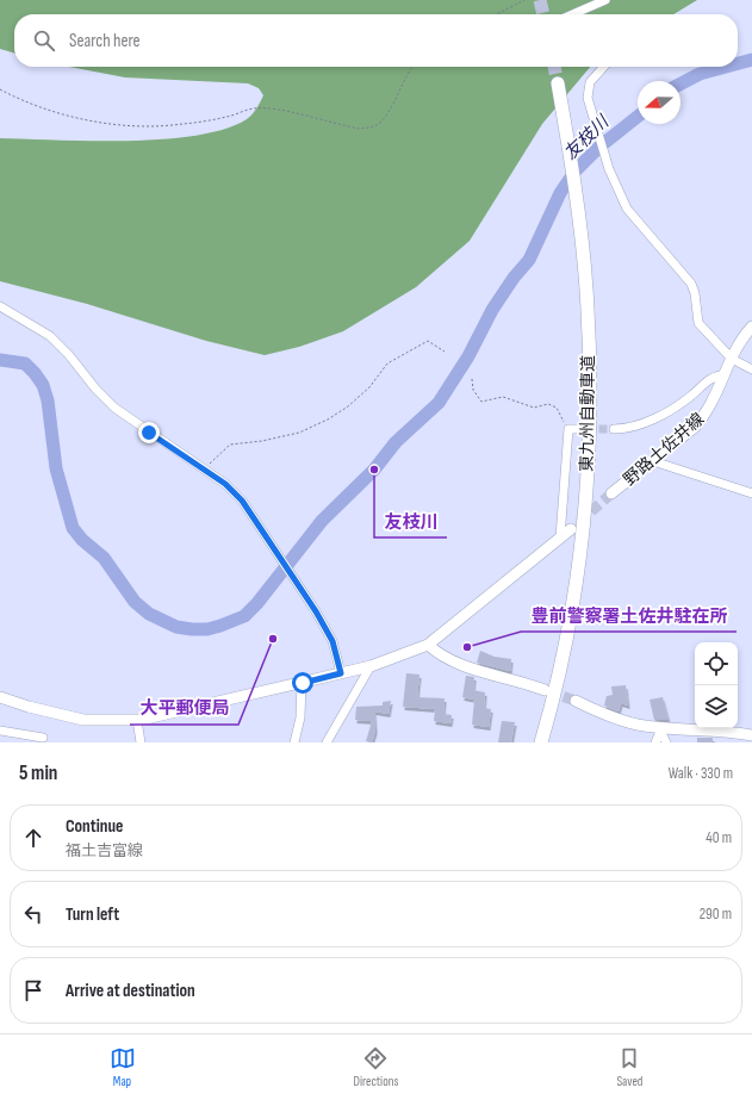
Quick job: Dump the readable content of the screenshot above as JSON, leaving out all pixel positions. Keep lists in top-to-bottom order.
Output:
{
  "streets": {
    "highway": ["東九州自動車道"],
    "main road": ["野路土佐井線"]
  },
  "water": ["友枝川"],
  "places": ["友枝川", "大平郵便局", "豊前警察署土佐井駐在所"],
  "north": "left",
  "page": {
    "search": "Search here",
    "heading": ["5 min", "Walk · 330 m"],
    "list": [
      ["Continue", "福土吉富線", "40 m"],
      ["Turn left", "290 m"],
      "Arrive at destination"
    ],
    "nav": ["Map", "Directions", "Saved"]
  }
}
